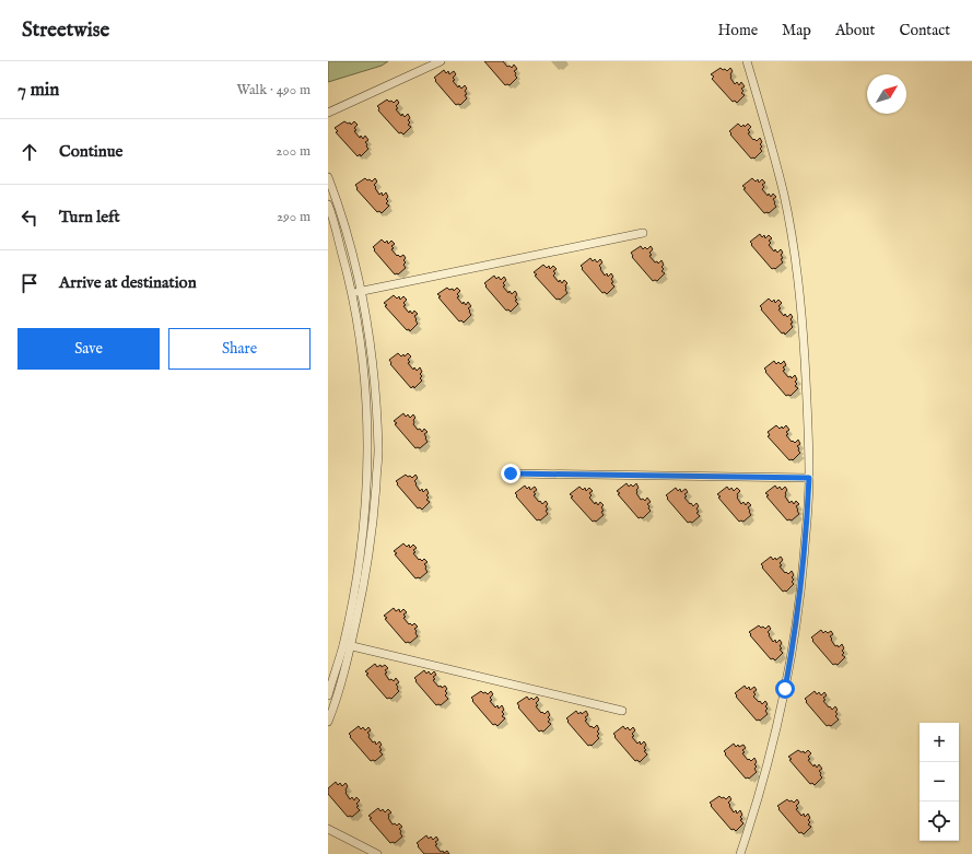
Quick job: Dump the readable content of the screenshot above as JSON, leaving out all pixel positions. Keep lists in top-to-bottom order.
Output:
{
  "north": "top right",
  "page": {
    "header": "Streetwise",
    "nav": [
      "Home",
      "Map",
      "About",
      "Contact"
    ],
    "heading": ["7 min", "Walk · 490 m"],
    "list": [
      ["Continue", "200 m"],
      ["Turn left", "290 m"],
      "Arrive at destination"
    ],
    "buttons": ["Save", "Share"],
    "map_buttons": ["+", "−"]
  }
}
